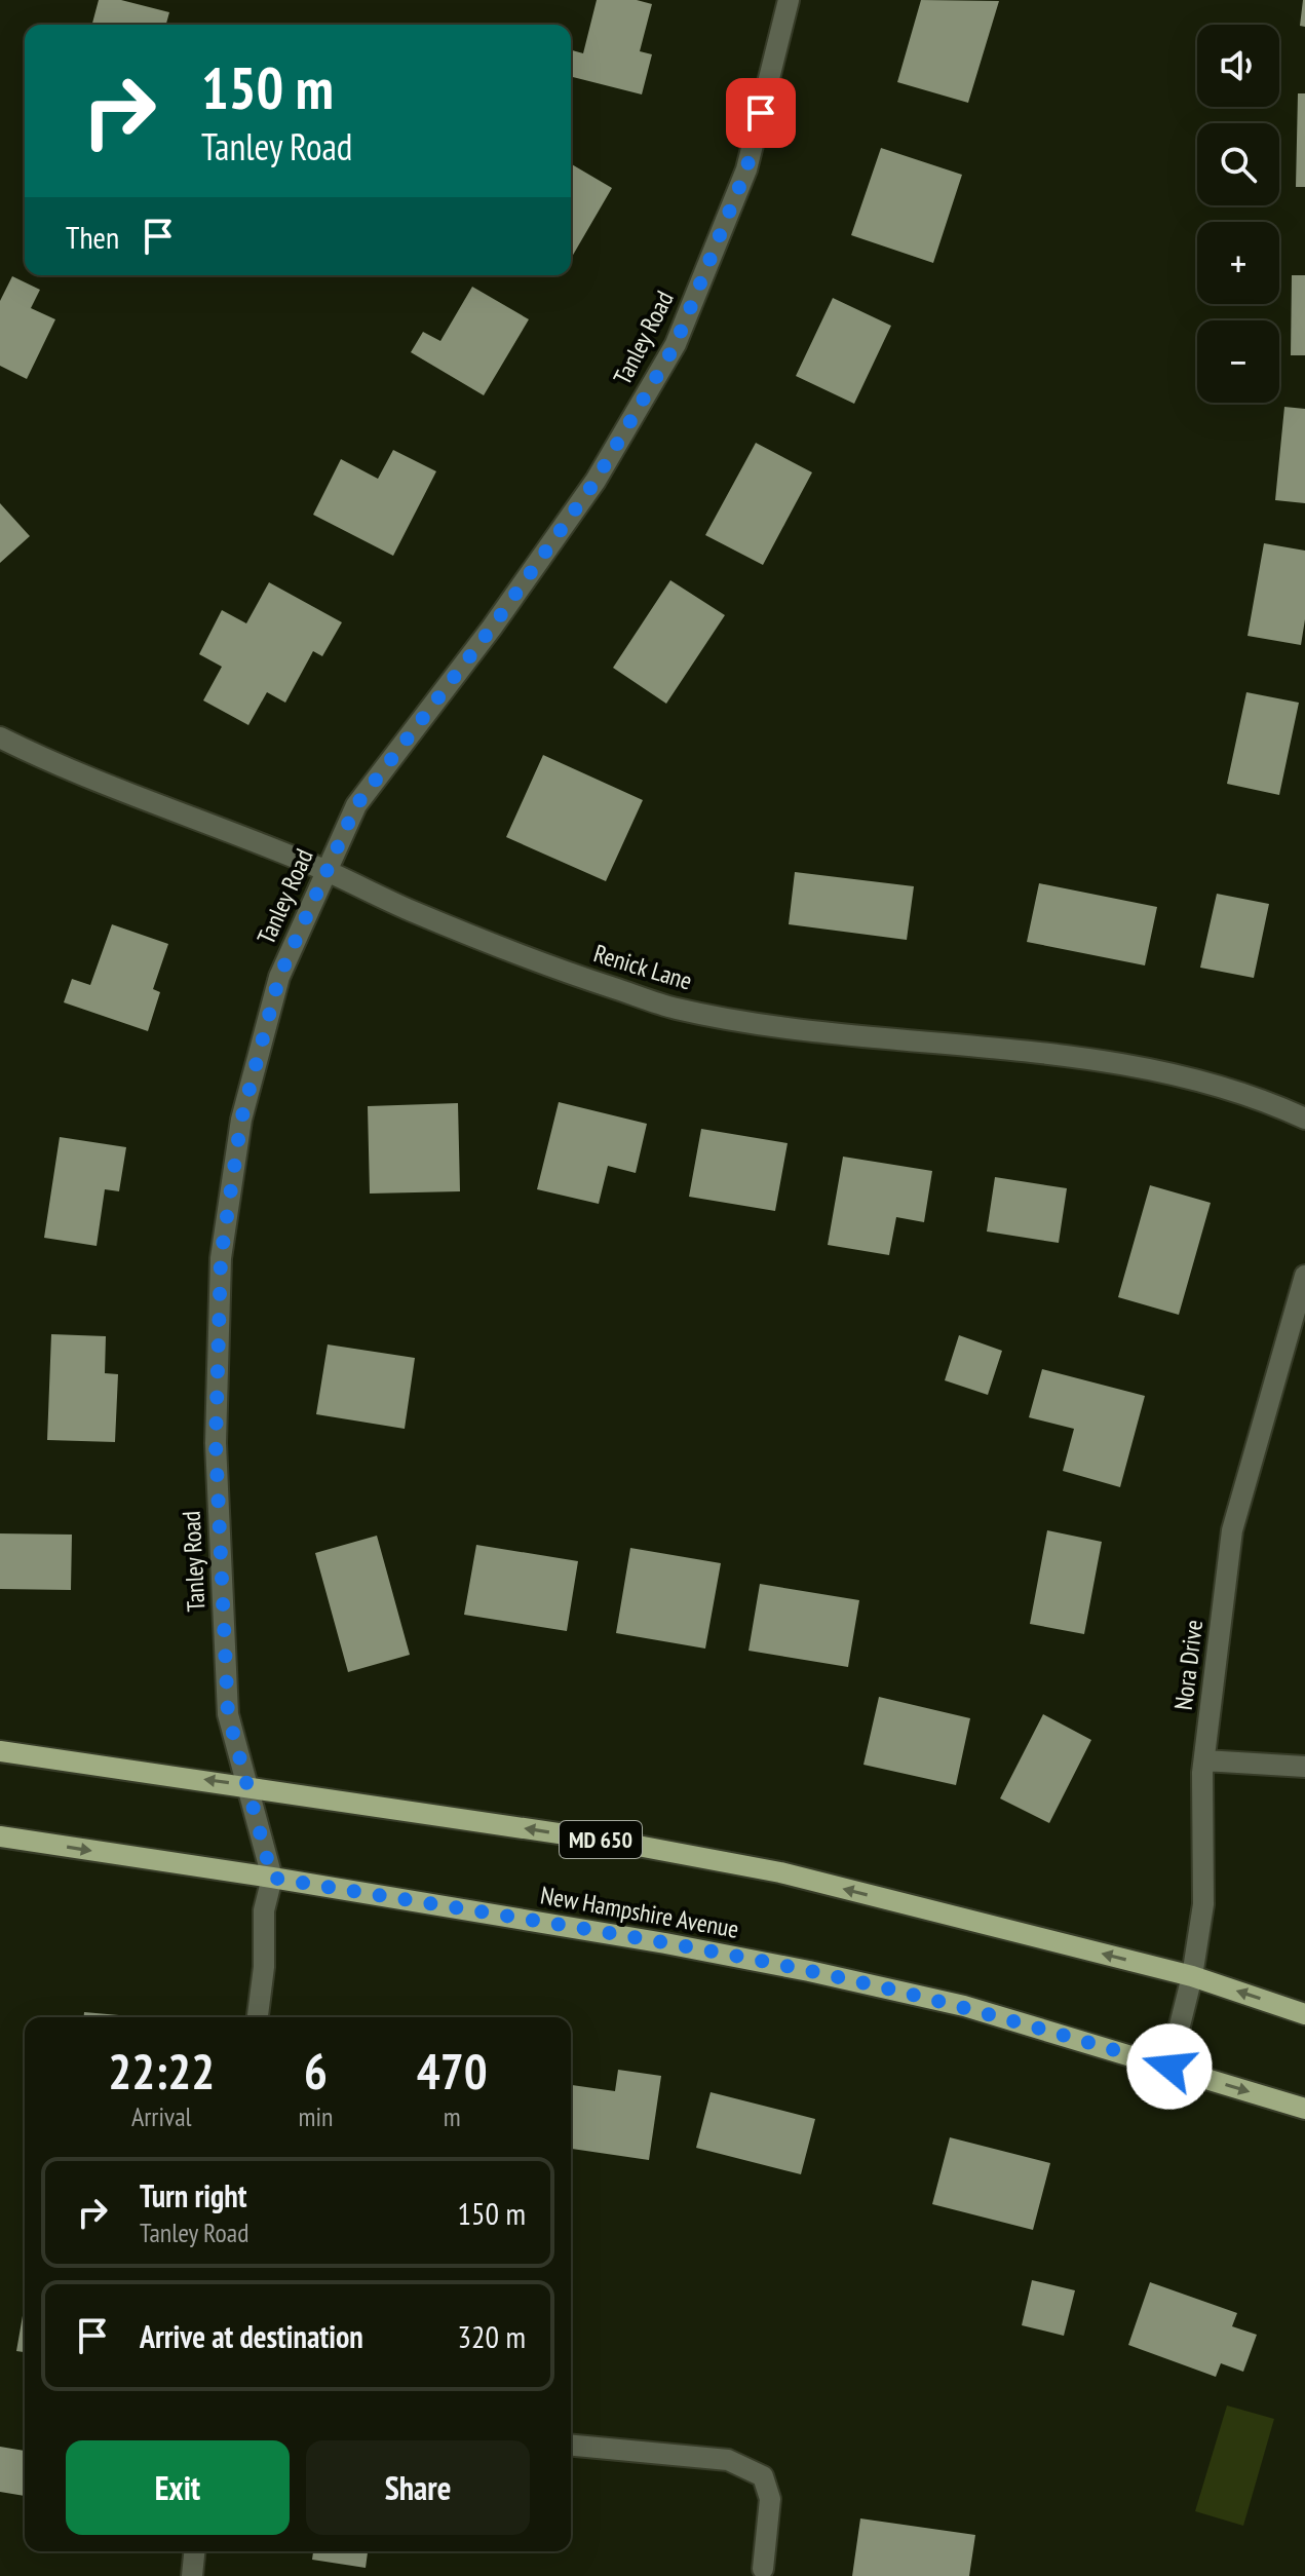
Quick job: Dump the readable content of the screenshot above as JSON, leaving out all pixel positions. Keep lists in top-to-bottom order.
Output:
{
  "streets": {
    "main road": ["MD 650", "New Hampshire Avenue"],
    "street": ["Tanley Road", "Renick Lane", "Nora Drive"]
  },
  "crossings": [
    ["Tanley Road", "Renick Lane"],
    ["Tanley Road", "MD 650"],
    ["Tanley Road", "New Hampshire Avenue"],
    ["Nora Drive", "MD 650"],
    ["Nora Drive", "New Hampshire Avenue"]
  ],
  "page": {
    "map_buttons": ["+", "−"],
    "turn": ["150 m", "Tanley Road"],
    "then": "Then",
    "eta": [
      "22:22",
      "Arrival",
      "6",
      "min",
      "470",
      "m"
    ],
    "list": [
      {
        "name": "Turn right",
        "note": "Tanley Road",
        "value": "150 m"
      },
      {
        "name": "Arrive at destination",
        "value": "320 m"
      }
    ],
    "buttons": ["Exit", "Share"]
  }
}
